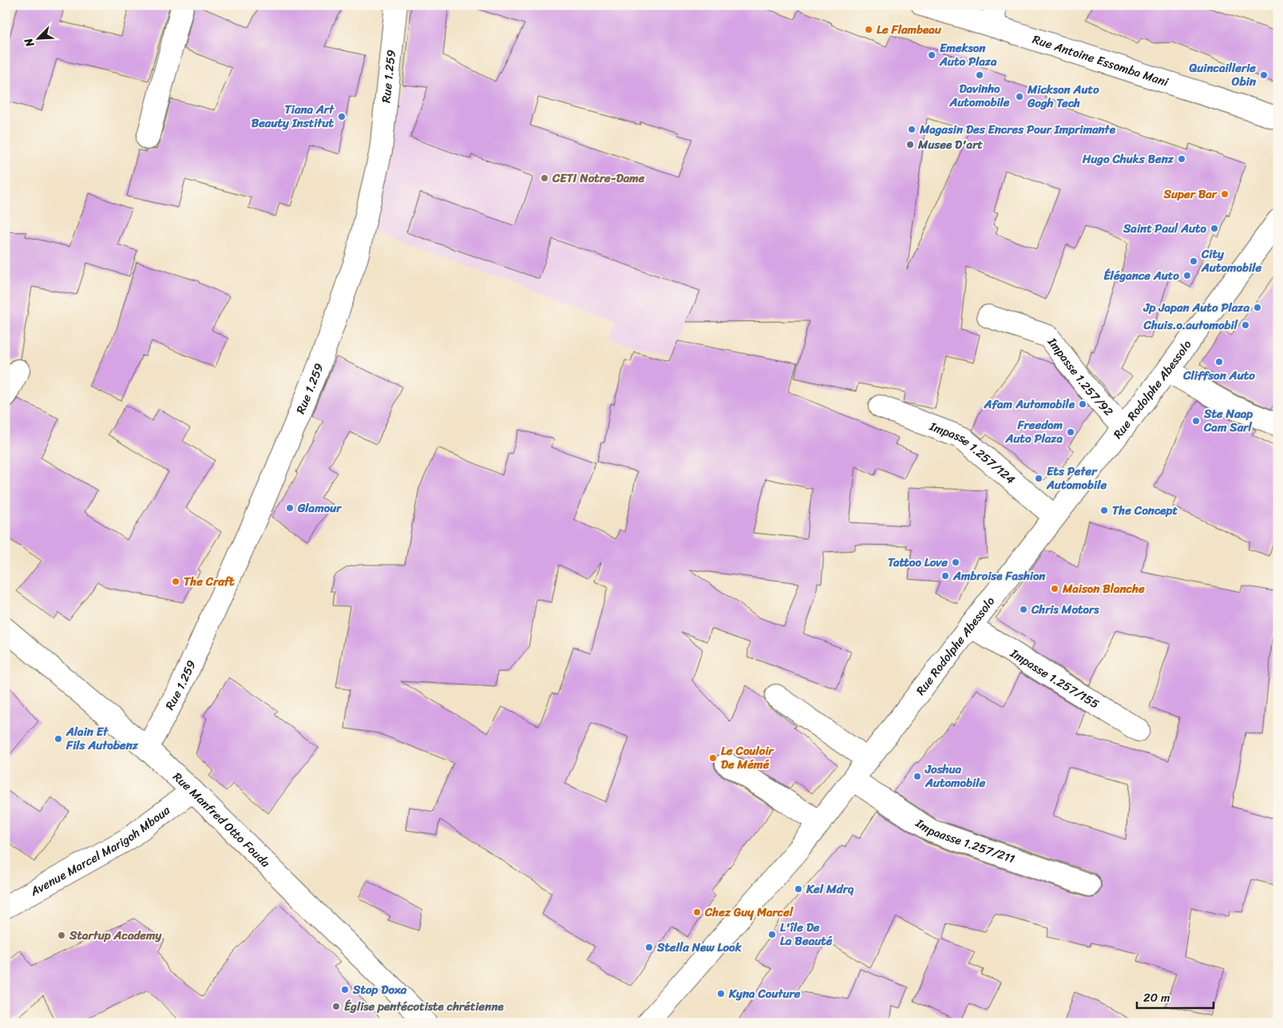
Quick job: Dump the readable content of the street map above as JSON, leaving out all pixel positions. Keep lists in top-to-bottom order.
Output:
{
  "streets": {
    "street": [
      "Rue Antoine Essomba Mani",
      "Rue 1.259",
      "Impasse 1.257/92",
      "Rue Rodolphe Abessolo",
      "Impasse 1.257/124",
      "Impasse 1.257/155",
      "Rue Manfred Otto Fouda",
      "Impaasse 1.257/211",
      "Avenue Marcel Marigoh Mboua"
    ]
  },
  "crossings": [
    ["Rue 1.259", "Rue Manfred Otto Fouda"],
    ["Impasse 1.257/92", "Rue Rodolphe Abessolo"],
    ["Rue Rodolphe Abessolo", "Impasse 1.257/124"],
    ["Rue Rodolphe Abessolo", "Impasse 1.257/155"],
    ["Rue Rodolphe Abessolo", "Impaasse 1.257/211"],
    ["Rue Manfred Otto Fouda", "Avenue Marcel Marigoh Mboua"]
  ],
  "places": [
    "Le Flambeau",
    "Emekson Auto Plaza",
    "Davinho Automobile",
    "Quincaillerie Obin",
    "Mickson Auto Gogh Tech",
    "Tiana Art Beauty Institut",
    "Magasin Des Encres Pour Imprimante",
    "Musee D'art",
    "Hugo Chuks Benz",
    "CETI Notre-Dame",
    "Super Bar",
    "Saint Paul Auto",
    "City Automobile",
    "Élégance Auto",
    "Jp Japan Auto Plaza",
    "Chuis.o.automobil",
    "Cliffson Auto",
    "Afam Automobile",
    "Ste Naap Cam Sarl",
    "Freedom Auto Plaza",
    "Ets Peter Automobile",
    "Glamour",
    "The Concept",
    "Tattoo Love",
    "Ambroise Fashion",
    "The Craft",
    "Maison Blanche",
    "Chris Motors",
    "Alain Et Fils Autobenz",
    "Le Couloir De Mémé",
    "Joshua Automobile",
    "Kel Mdrq",
    "Chez Guy Marcel",
    "L'île De La Beauté",
    "Startup Academy",
    "Stella New Look",
    "Stop Doxa",
    "Kyna Couture",
    "Église pentécotiste chrétienne"
  ],
  "scale_bar": "20 m",
  "north": "bottom left"
}
